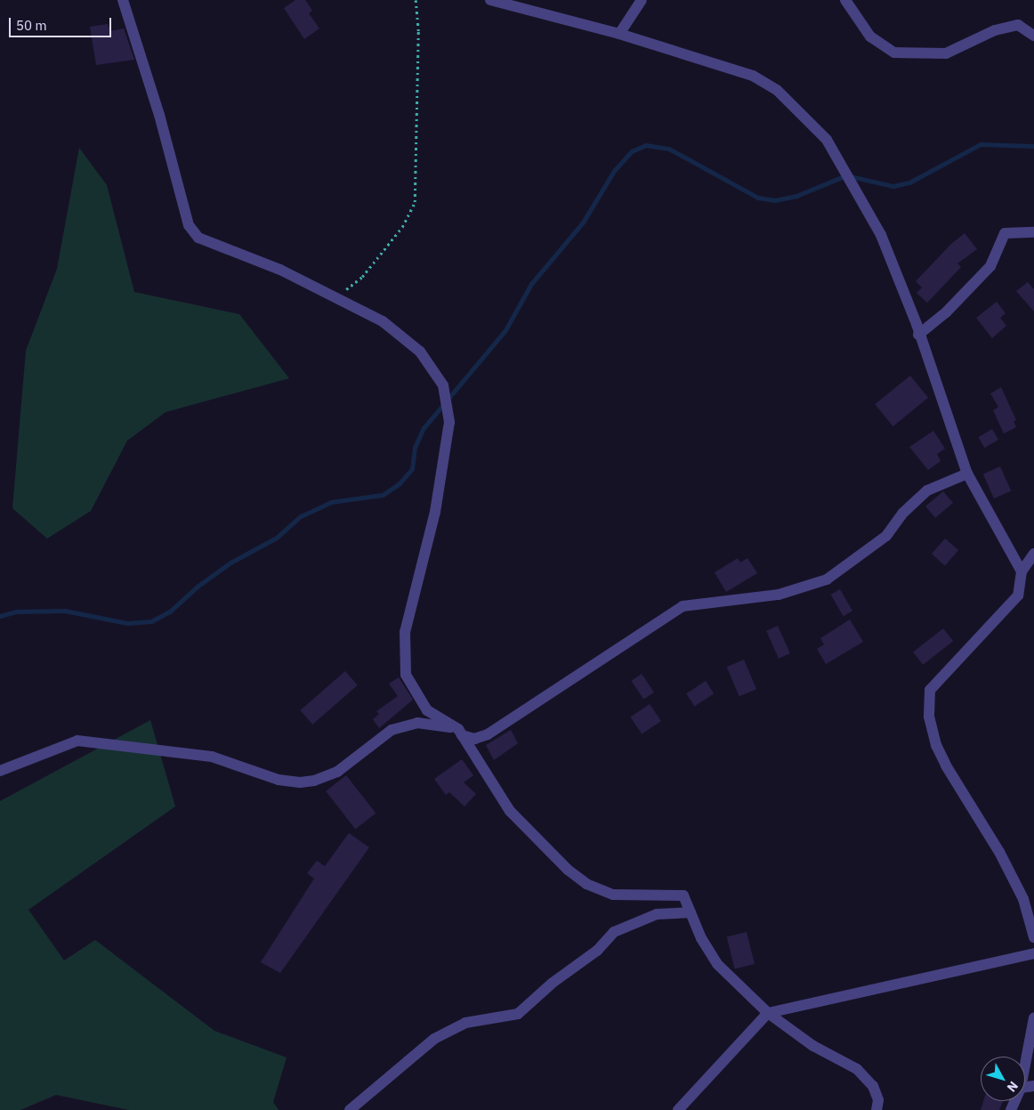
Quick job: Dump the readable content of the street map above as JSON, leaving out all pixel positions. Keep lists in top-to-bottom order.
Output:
{
  "scale_bar": "50 m",
  "north": "bottom right"
}
